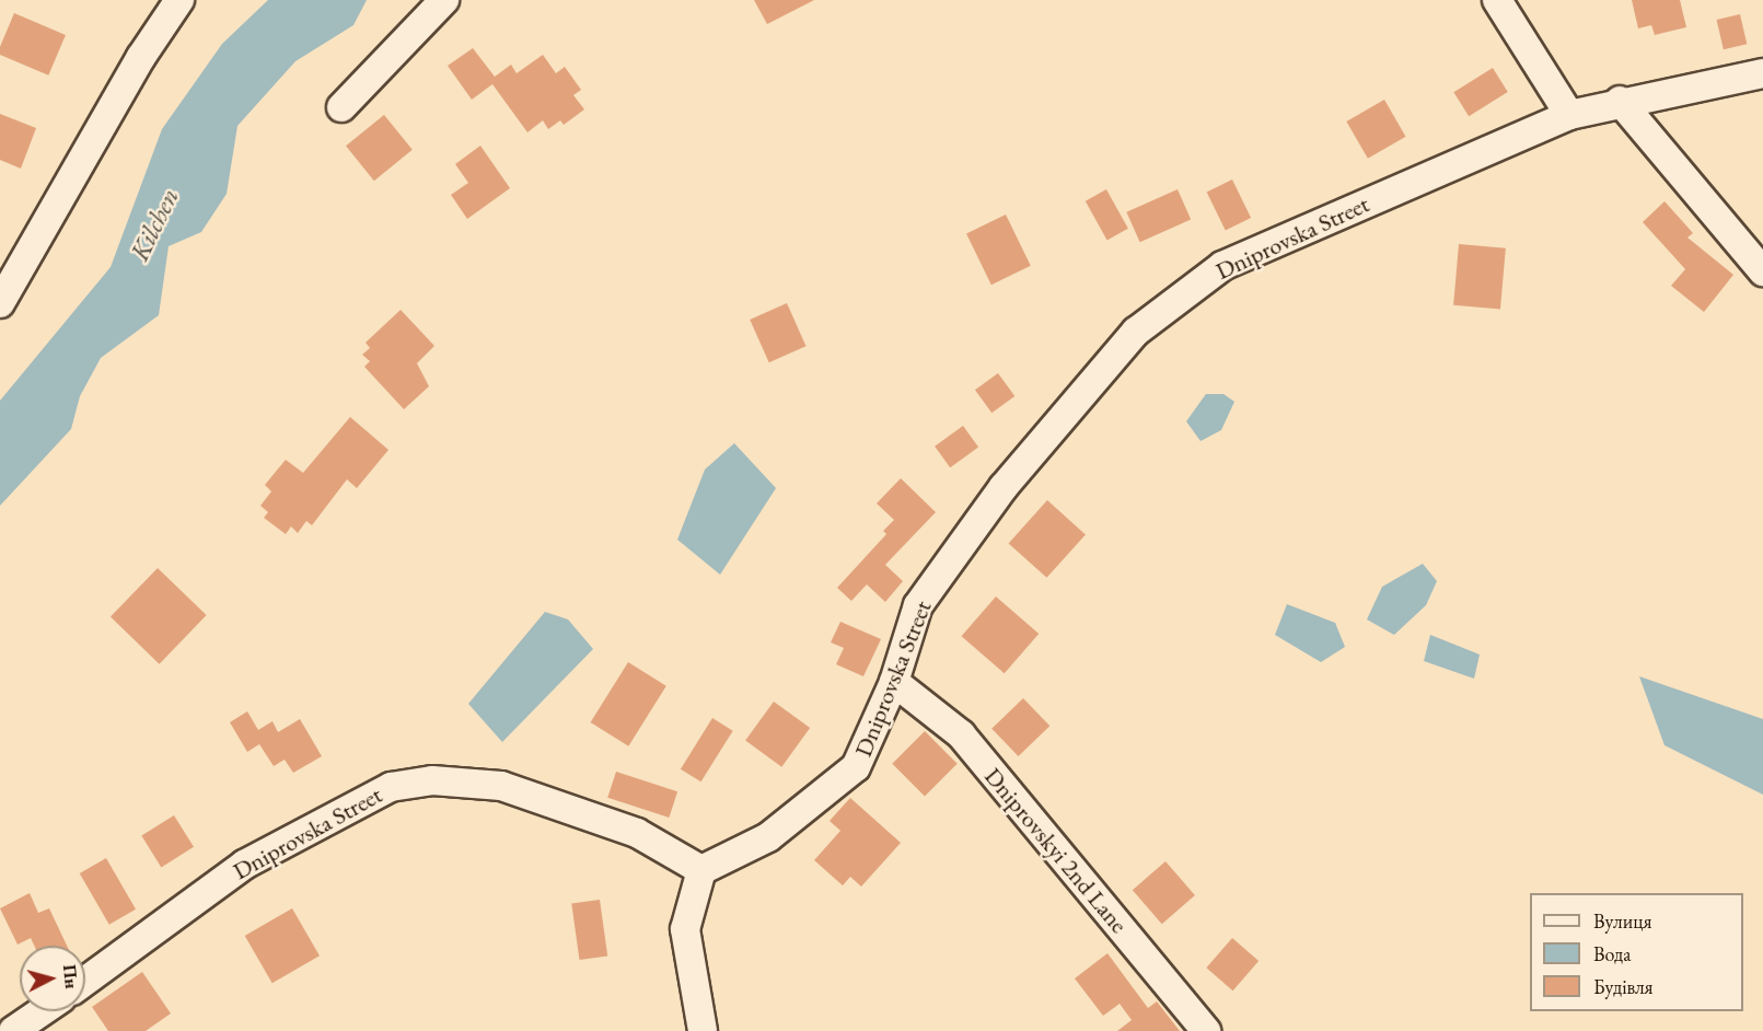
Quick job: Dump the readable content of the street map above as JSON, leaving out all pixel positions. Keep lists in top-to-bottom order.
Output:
{
  "streets": {
    "street": ["Dniprovska Street", "Dniprovskyi 2nd Lane"]
  },
  "crossings": [
    ["Dniprovska Street", "Dniprovskyi 2nd Lane"]
  ],
  "water": ["Kilchen"],
  "legend": ["Вулиця", "Вода", "Будівля"],
  "north": "right"
}
